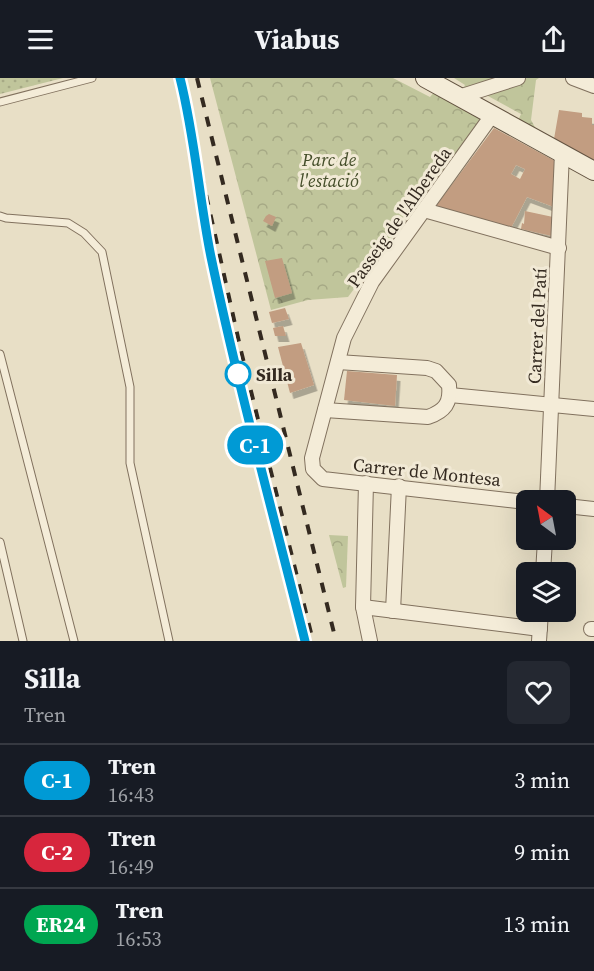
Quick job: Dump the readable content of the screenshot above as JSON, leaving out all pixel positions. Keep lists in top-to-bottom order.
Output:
{
  "streets": {
    "street": ["Passeig de l'Albereda", "Carrer del Patí", "Carrer de Montesa"]
  },
  "crossings": [
    ["Passeig de l'Albereda", "Carrer de Montesa"]
  ],
  "parks": ["Parc de l'estació"],
  "places": ["Silla"],
  "north": "top left",
  "page": {
    "header": "Viabus",
    "on_map": "C-1",
    "heading": ["Silla", "Tren"],
    "list": [
      {
        "mark": "C-1",
        "name": "Tren",
        "note": "16:43",
        "value": "3 min"
      },
      {
        "mark": "C-2",
        "name": "Tren",
        "note": "16:49",
        "value": "9 min"
      },
      {
        "mark": "ER24",
        "name": "Tren",
        "note": "16:53",
        "value": "13 min"
      }
    ]
  }
}
